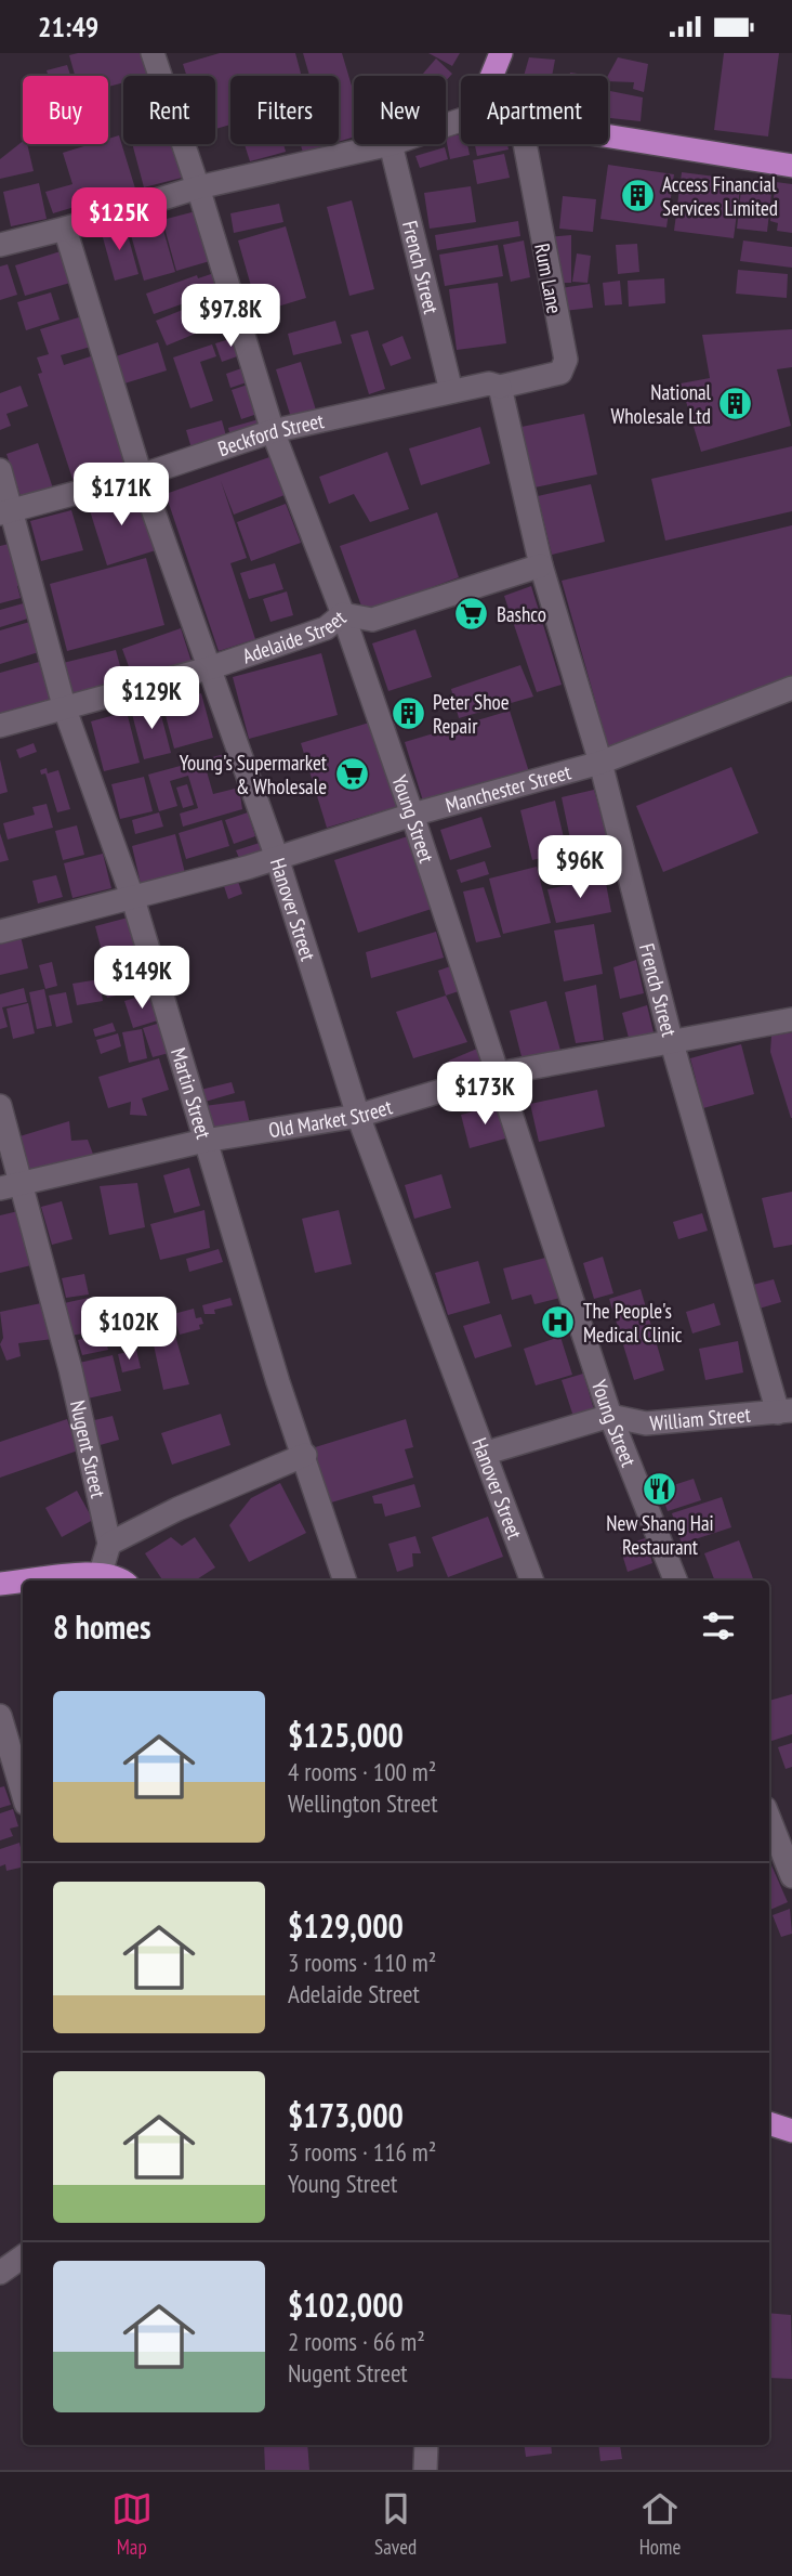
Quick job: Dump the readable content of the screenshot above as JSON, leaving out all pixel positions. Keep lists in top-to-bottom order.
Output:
{
  "streets": {
    "street": [
      "French Street",
      "Rum Lane",
      "Beckford Street",
      "Adelaide Street",
      "Manchester Street",
      "Young Street",
      "Hanover Street",
      "Martin Street",
      "Old Market Street",
      "William Street",
      "Nugent Street"
    ]
  },
  "crossings": [
    ["French Street", "Rum Lane"],
    ["French Street", "Beckford Street"],
    ["French Street", "Adelaide Street"],
    ["French Street", "Manchester Street"],
    ["French Street", "Old Market Street"],
    ["French Street", "William Street"],
    ["Rum Lane", "Beckford Street"],
    ["Beckford Street", "Young Street"],
    ["Beckford Street", "Hanover Street"],
    ["Beckford Street", "Martin Street"],
    ["Adelaide Street", "Young Street"],
    ["Adelaide Street", "Hanover Street"],
    ["Adelaide Street", "Martin Street"],
    ["Manchester Street", "Young Street"],
    ["Manchester Street", "Hanover Street"],
    ["Manchester Street", "Martin Street"],
    ["Young Street", "Old Market Street"],
    ["Young Street", "William Street"],
    ["Hanover Street", "Old Market Street"],
    ["Martin Street", "Old Market Street"],
    ["Old Market Street", "Nugent Street"]
  ],
  "places": {
    "building": ["Access Financial Services Limited", "National Wholesale Ltd", "Peter Shoe Repair"],
    "supermarket": ["Bashco", "Young's Supermarket & Wholesale"],
    "hospital": ["The People's Medical Clinic"],
    "restaurant": ["New Shang Hai Restaurant"]
  },
  "page": {
    "status": "21:49",
    "chip": [
      "Buy",
      "Rent",
      "Filters",
      "New",
      "Apartment"
    ],
    "price": [
      "$125K",
      "$97.8K",
      "$171K",
      "$129K",
      "$96K",
      "$149K",
      "$173K",
      "$102K"
    ],
    "heading": "8 homes",
    "list": [
      {
        "name": "$125,000",
        "note": "4 rooms · 100 m² · Wellington Street"
      },
      {
        "name": "$129,000",
        "note": "3 rooms · 110 m² · Adelaide Street"
      },
      {
        "name": "$173,000",
        "note": "3 rooms · 116 m² · Young Street"
      },
      {
        "name": "$102,000",
        "note": "2 rooms · 66 m² · Nugent Street"
      }
    ],
    "tabs": ["Map", "Saved", "Home"]
  }
}
